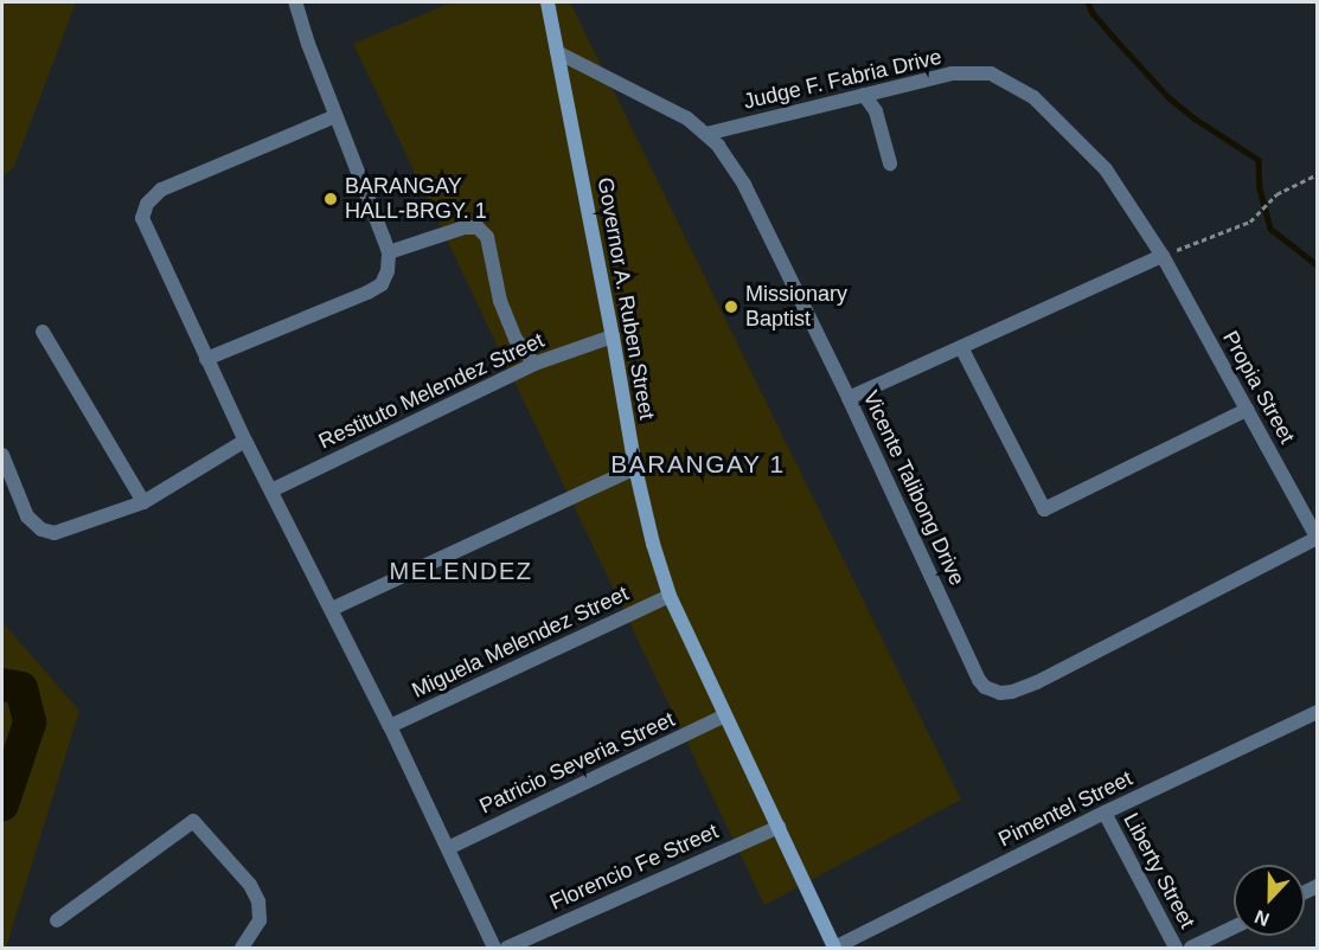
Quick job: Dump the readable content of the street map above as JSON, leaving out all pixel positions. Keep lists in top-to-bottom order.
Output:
{
  "streets": {
    "main road": ["Governor A. Ruben Street"],
    "street": [
      "Judge F. Fabria Drive",
      "Propia Street",
      "Restituto Melendez Street",
      "Vicente Talibong Drive",
      "Miguela Melendez Street",
      "Patricio Severia Street",
      "Pimentel Street",
      "Florencio Fe Street",
      "Liberty Street"
    ]
  },
  "crossings": [
    ["Judge F. Fabria Drive", "Propia Street"],
    ["Judge F. Fabria Drive", "Vicente Talibong Drive"],
    ["Governor A. Ruben Street", "Restituto Melendez Street"],
    ["Governor A. Ruben Street", "Vicente Talibong Drive"],
    ["Governor A. Ruben Street", "Miguela Melendez Street"],
    ["Governor A. Ruben Street", "Patricio Severia Street"],
    ["Governor A. Ruben Street", "Pimentel Street"],
    ["Governor A. Ruben Street", "Florencio Fe Street"],
    ["Propia Street", "Vicente Talibong Drive"],
    ["Pimentel Street", "Liberty Street"]
  ],
  "districts": ["BARANGAY 1", "MELENDEZ"],
  "places": ["BARANGAY HALL-BRGY. 1", "Missionary Baptist"],
  "north": "bottom"
}
